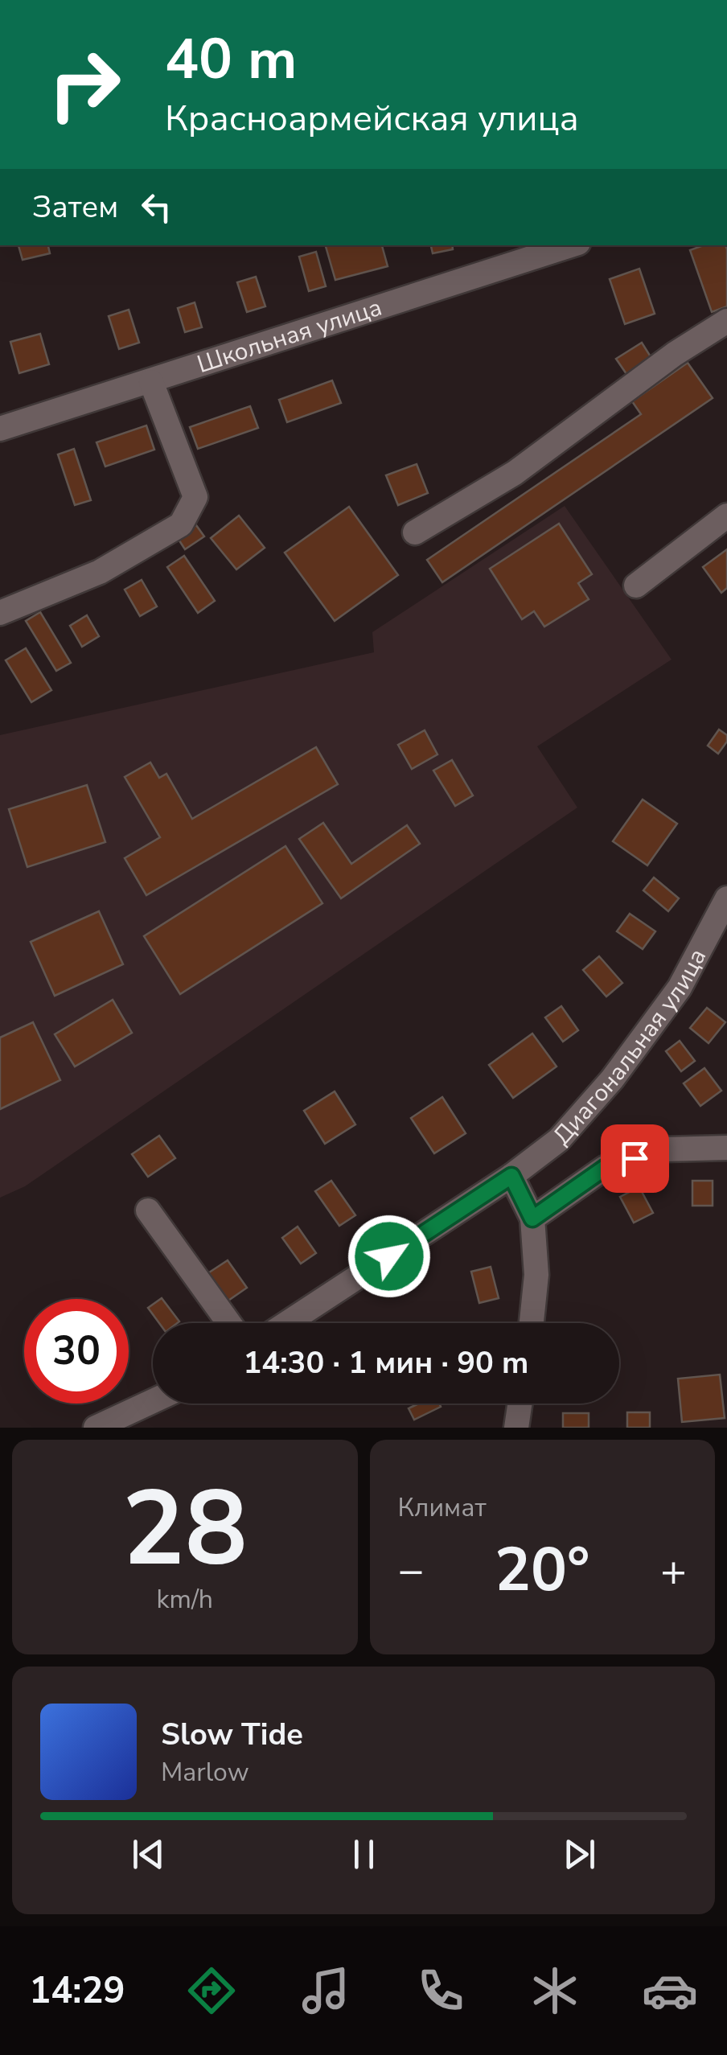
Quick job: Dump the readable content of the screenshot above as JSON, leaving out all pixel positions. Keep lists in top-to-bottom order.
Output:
{
  "streets": {
    "street": ["Школьная улица", "Диагональная улица"]
  },
  "page": {
    "turn": ["40 m", "Красноармейская улица"],
    "then": "Затем",
    "limit": "30",
    "trip": "14:30 · 1 мин · 90 m",
    "tile": [
      ["28", "km/h"],
      "Климат"
    ],
    "heat": ["−", "20°", "+"],
    "song": ["Slow Tide", "Marlow"],
    "tabs": "14:29"
  }
}
